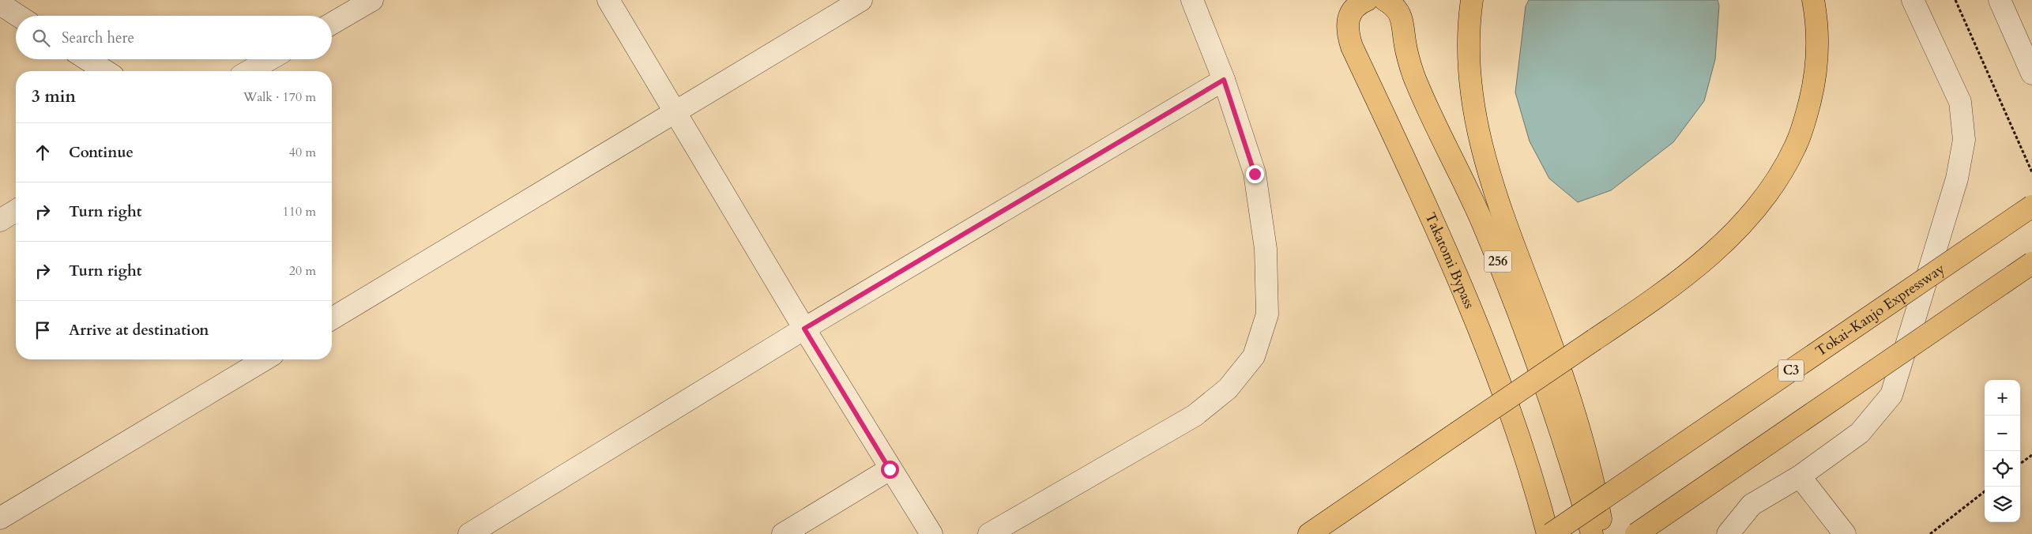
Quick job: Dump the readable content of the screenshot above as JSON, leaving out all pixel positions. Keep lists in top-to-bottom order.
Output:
{
  "streets": {
    "highway": [
      "Takatomi Bypass",
      "256",
      "Tokai-Kanjo Expressway",
      "C3"
    ]
  },
  "page": {
    "search": "Search here",
    "heading": ["3 min", "Walk · 170 m"],
    "list": [
      ["Continue", "40 m"],
      ["Turn right", "110 m"],
      ["Turn right", "20 m"],
      "Arrive at destination"
    ],
    "map_buttons": ["+", "−"]
  }
}
